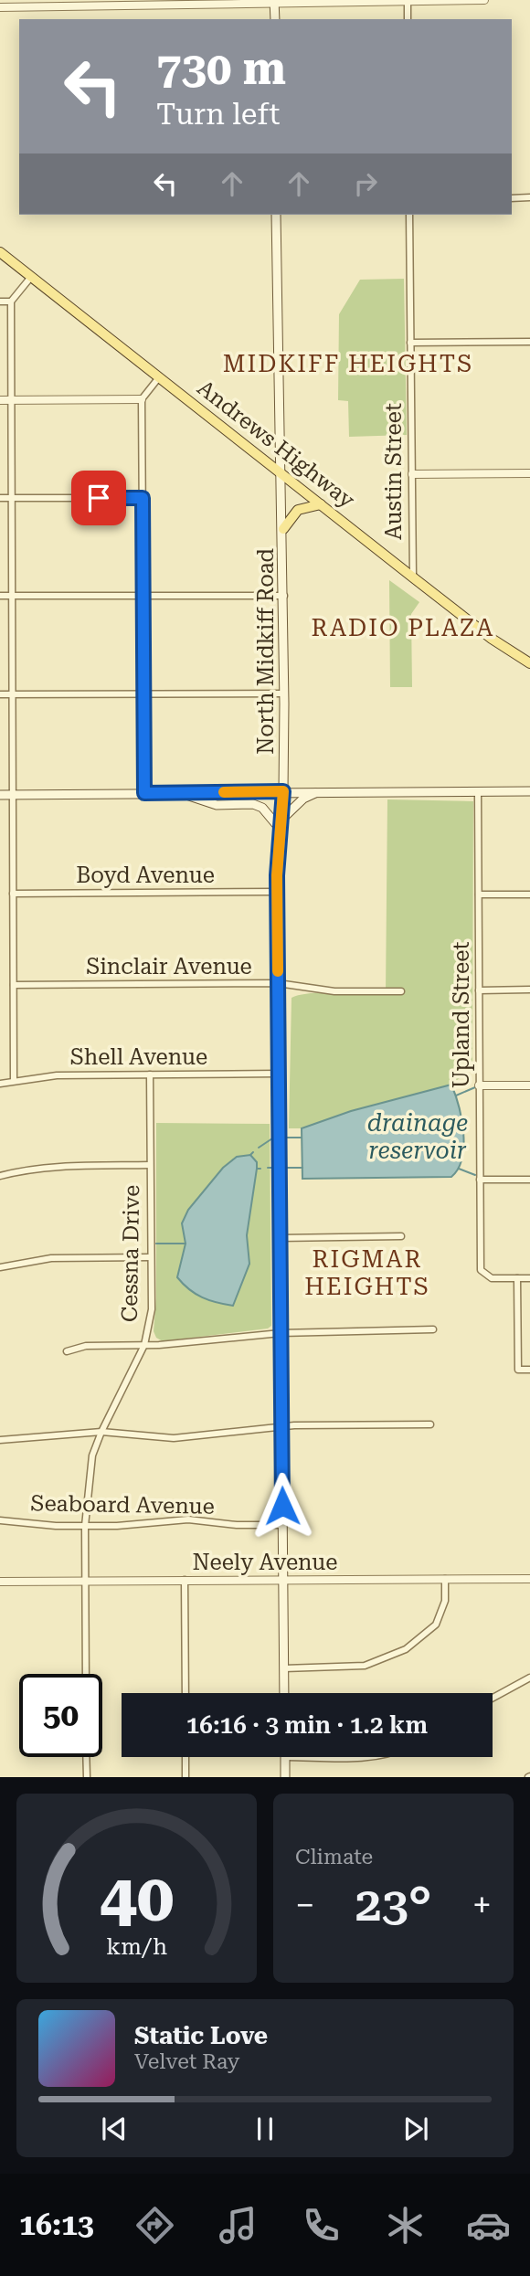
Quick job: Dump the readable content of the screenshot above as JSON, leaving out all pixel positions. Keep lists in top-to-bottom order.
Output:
{
  "streets": {
    "main road": ["Andrews Highway", "North Midkiff Road"],
    "street": [
      "Austin Street",
      "Boyd Avenue",
      "Sinclair Avenue",
      "Upland Street",
      "Shell Avenue",
      "Cessna Drive",
      "Seaboard Avenue",
      "Neely Avenue"
    ]
  },
  "crossings": [
    ["Andrews Highway", "Austin Street"],
    ["Andrews Highway", "North Midkiff Road"],
    ["North Midkiff Road", "Boyd Avenue"],
    ["North Midkiff Road", "Sinclair Avenue"],
    ["North Midkiff Road", "Shell Avenue"],
    ["North Midkiff Road", "Seaboard Avenue"],
    ["North Midkiff Road", "Neely Avenue"],
    ["Shell Avenue", "Cessna Drive"],
    ["Cessna Drive", "Seaboard Avenue"],
    ["Cessna Drive", "Neely Avenue"]
  ],
  "districts": ["MIDKIFF HEIGHTS", "RADIO PLAZA", "RIGMAR HEIGHTS"],
  "water": ["drainage reservoir"],
  "page": {
    "turn": ["730 m", "Turn left"],
    "limit": "50",
    "trip": "16:16 · 3 min · 1.2 km",
    "tile": "Climate",
    "heat": ["−", "23°", "+"],
    "song": ["Static Love", "Velvet Ray"],
    "tabs": "16:13",
    "gauge": ["40", "km/h"]
  }
}
